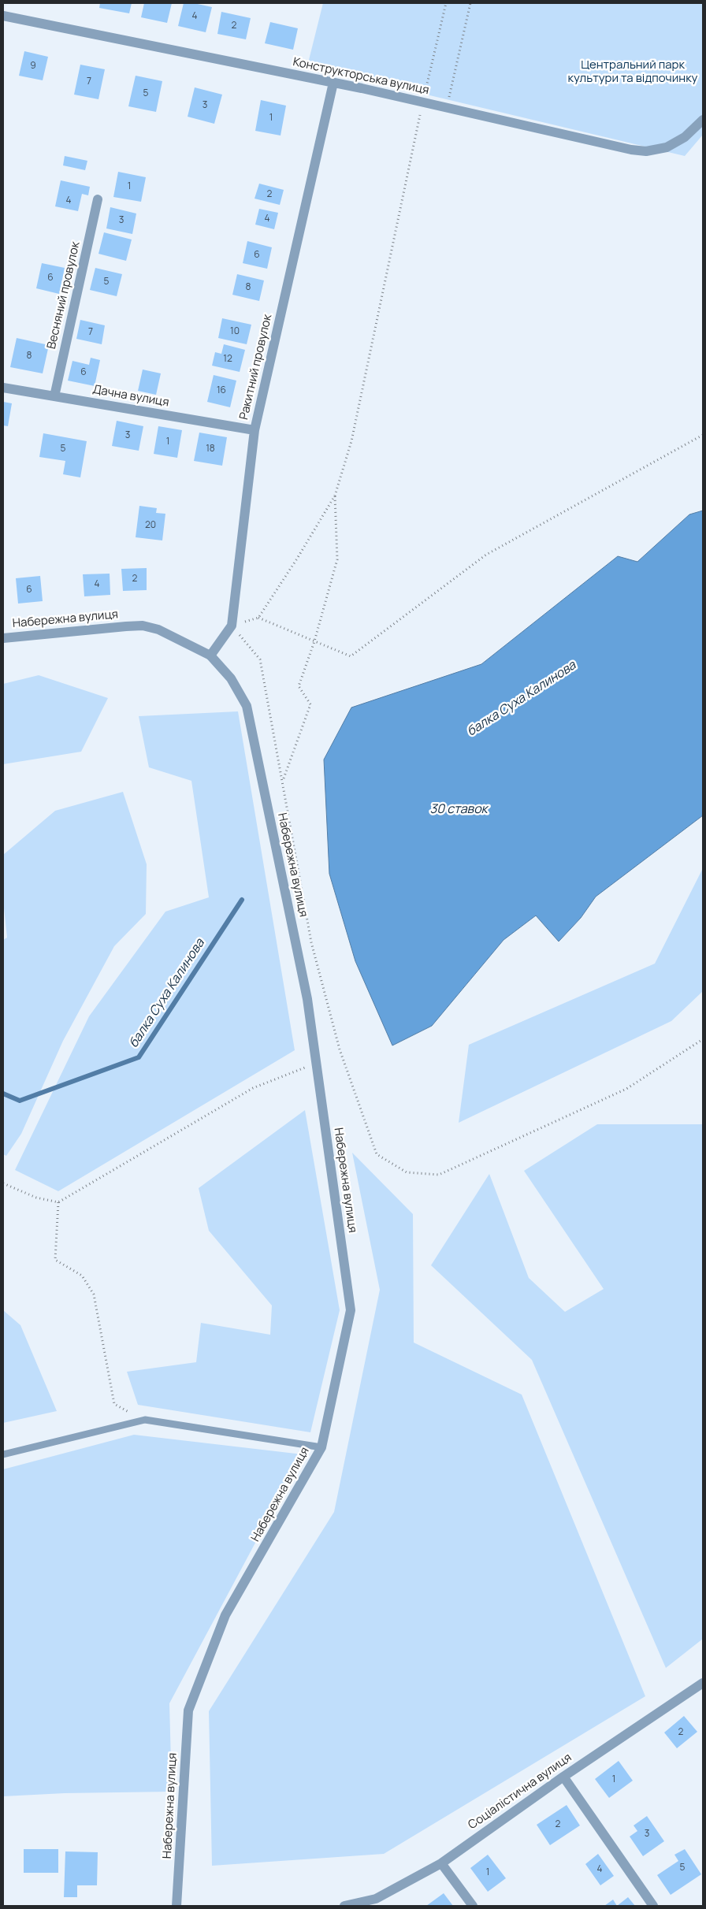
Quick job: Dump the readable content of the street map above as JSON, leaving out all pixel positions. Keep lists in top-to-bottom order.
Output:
{
  "streets": {
    "street": [
      "Конструкторська вулиця",
      "Весняний провулок",
      "Ракитний провулок",
      "Дачна вулиця",
      "Набережна вулиця",
      "Соціалістична вулиця"
    ]
  },
  "crossings": [
    ["Конструкторська вулиця", "Ракитний провулок"],
    ["Весняний провулок", "Дачна вулиця"],
    ["Ракитний провулок", "Дачна вулиця"],
    ["Ракитний провулок", "Набережна вулиця"]
  ],
  "water": ["балка Суха Калинова", "30 ставок"],
  "parks": ["Центральний парк культури та відпочинку"],
  "house_numbers": [
    "4",
    "2",
    "9",
    "7",
    "5",
    "3",
    "1",
    "1",
    "2",
    "4",
    "4",
    "3",
    "6",
    "6",
    "5",
    "8",
    "10",
    "7",
    "8",
    "12",
    "6",
    "16",
    "3",
    "1",
    "5",
    "18",
    "20",
    "2",
    "4",
    "6",
    "2",
    "1",
    "2",
    "3",
    "5",
    "4",
    "1"
  ]
}
